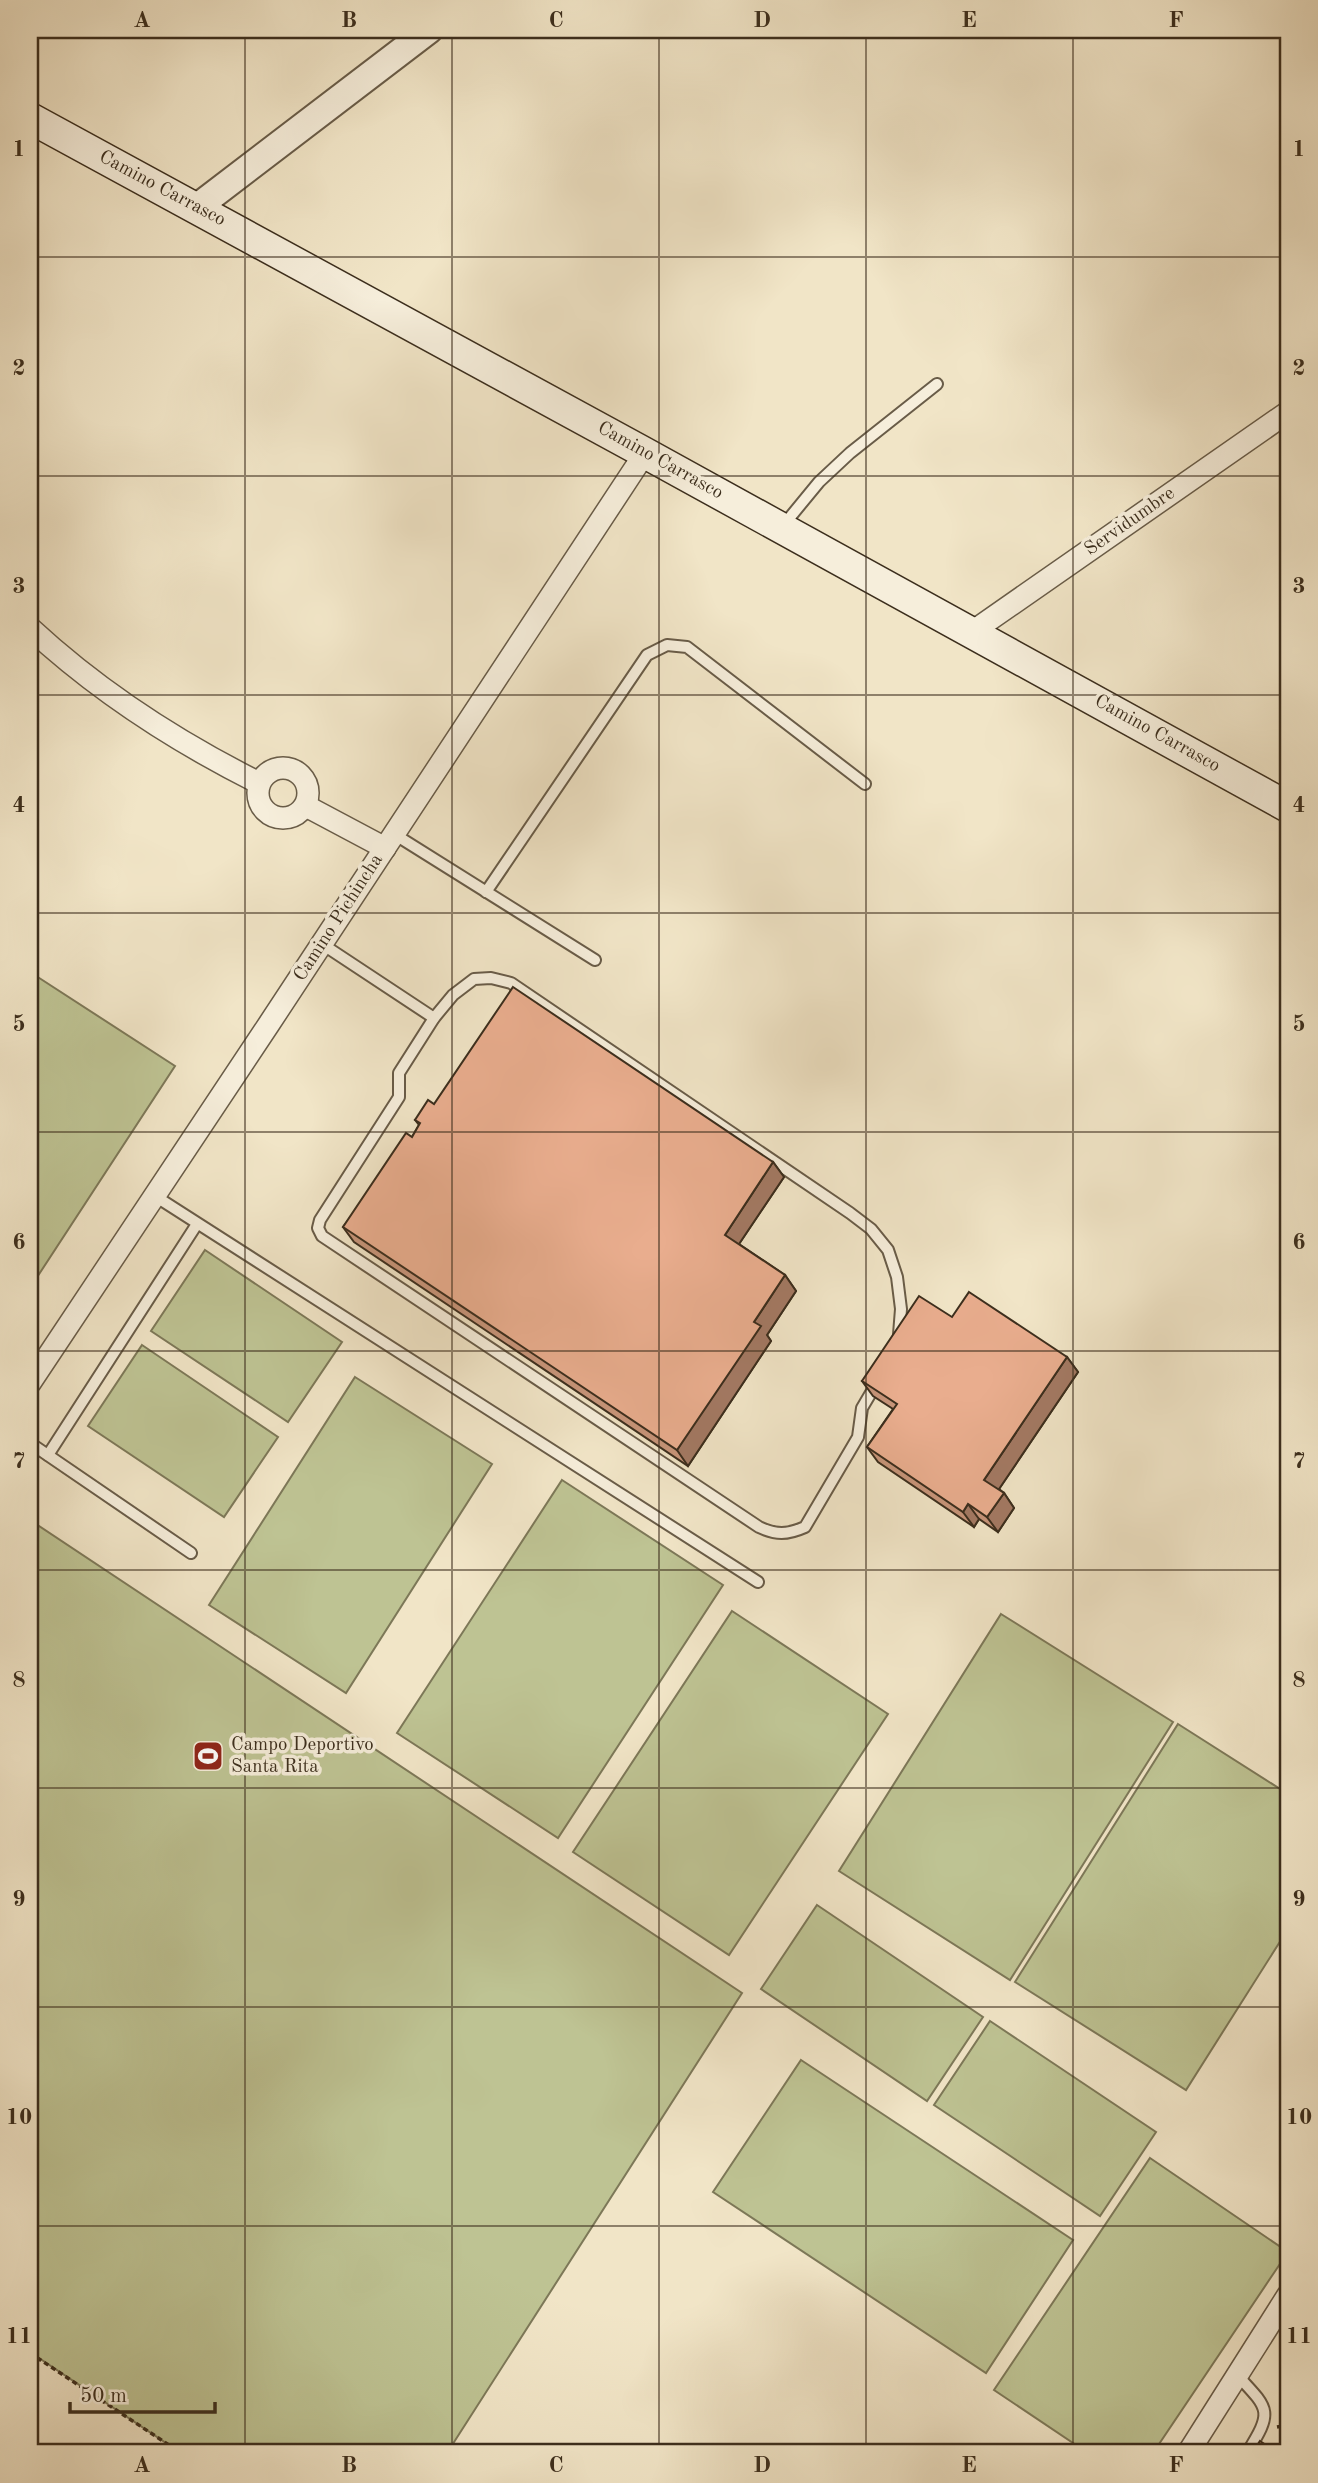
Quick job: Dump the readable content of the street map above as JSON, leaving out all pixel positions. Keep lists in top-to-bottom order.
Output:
{
  "streets": {
    "main road": ["Camino Carrasco"],
    "street": ["Servidumbre", "Camino Pichincha"]
  },
  "crossings": [
    ["Camino Carrasco", "Servidumbre"],
    ["Camino Carrasco", "Camino Pichincha"]
  ],
  "places": {
    "sports": ["Campo Deportivo Santa Rita"]
  },
  "scale_bar": "50 m",
  "grid": {
    "columns": [
      "A",
      "B",
      "C",
      "D",
      "E",
      "F"
    ],
    "rows": [
      "1",
      "2",
      "3",
      "4",
      "5",
      "6",
      "7",
      "8",
      "9",
      "10",
      "11"
    ]
  }
}
